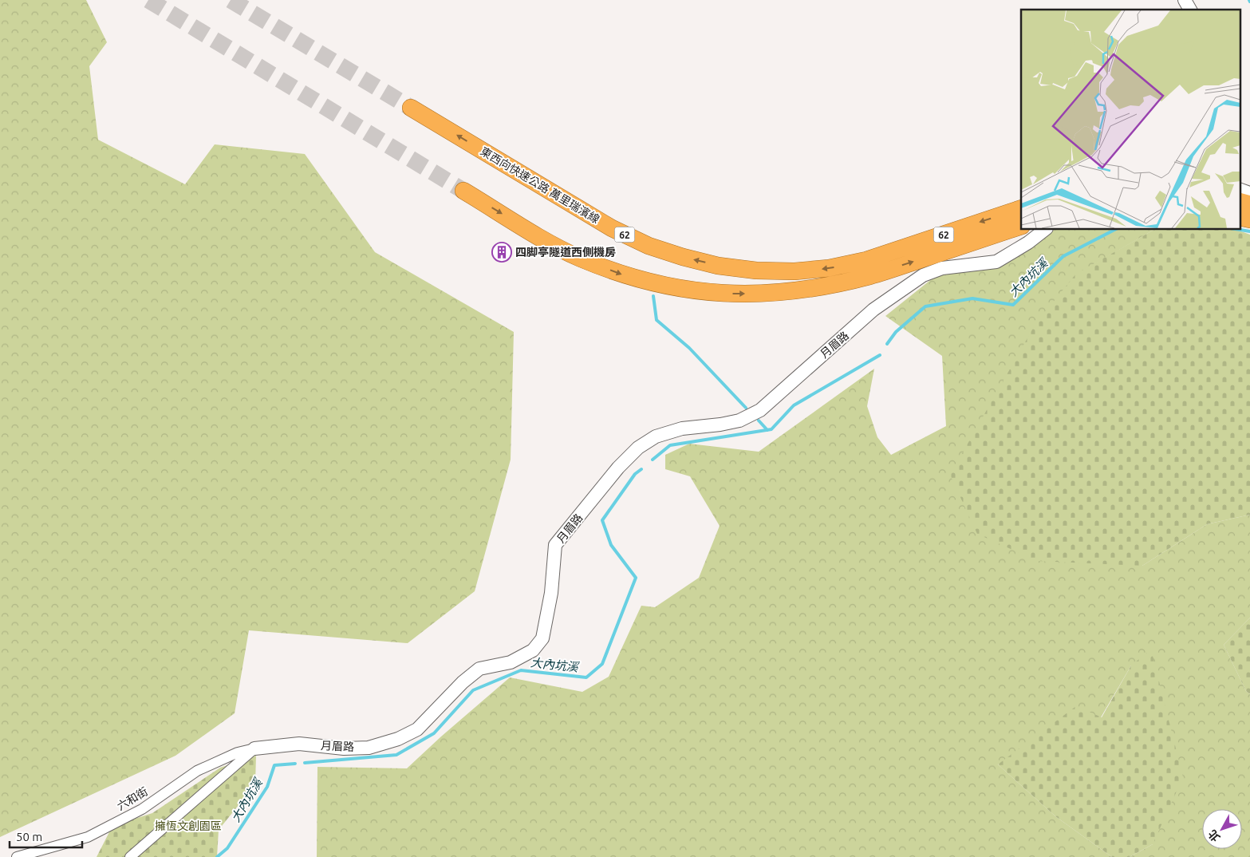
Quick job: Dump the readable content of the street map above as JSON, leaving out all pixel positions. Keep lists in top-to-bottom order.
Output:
{
  "streets": {
    "highway": ["東西向快速公路 萬里瑞濱線", "62"],
    "street": ["月眉路", "六和街"]
  },
  "crossings": [
    ["月眉路", "六和街"]
  ],
  "water": ["大內坑溪"],
  "parks": ["擁恆文創園區"],
  "places": {
    "building": ["四脚亭隧道西側機房"]
  },
  "scale_bar": "50 m",
  "north": "bottom left"
}
